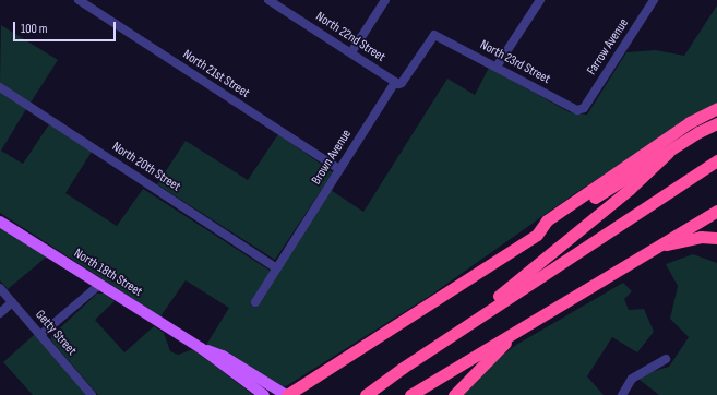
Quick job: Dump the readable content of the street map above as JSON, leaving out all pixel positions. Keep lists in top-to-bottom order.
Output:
{
  "streets": {
    "main road": ["North 18th Street"],
    "street": [
      "North 22nd Street",
      "Farrow Avenue",
      "North 23rd Street",
      "North 21st Street",
      "Brown Avenue",
      "North 20th Street",
      "Getty Street"
    ]
  },
  "crossings": [
    ["North 22nd Street", "Brown Avenue"],
    ["Farrow Avenue", "North 23rd Street"],
    ["North 23rd Street", "Brown Avenue"],
    ["North 21st Street", "Brown Avenue"],
    ["Brown Avenue", "North 20th Street"]
  ],
  "scale_bar": "100 m"
}
